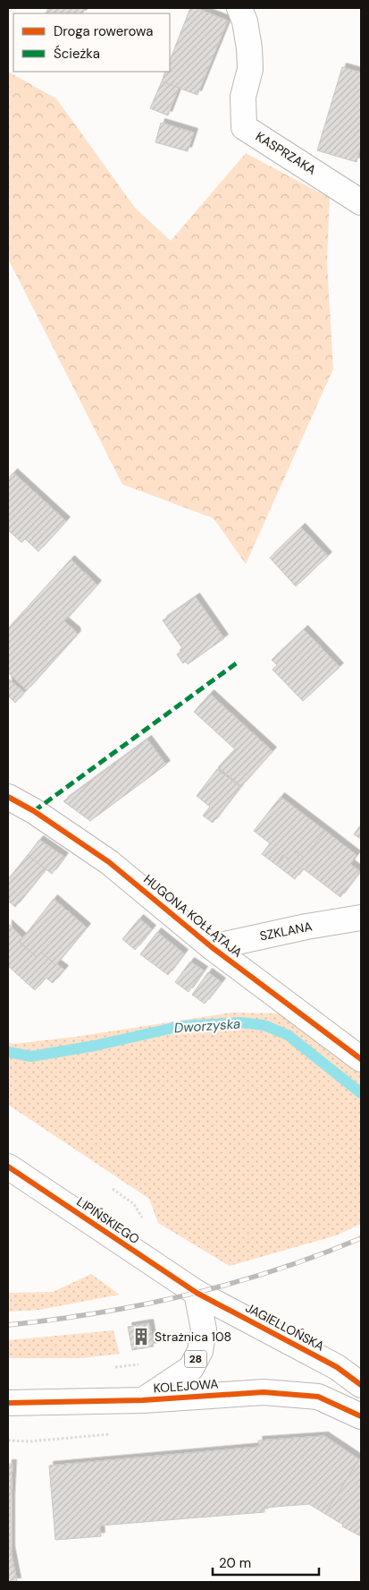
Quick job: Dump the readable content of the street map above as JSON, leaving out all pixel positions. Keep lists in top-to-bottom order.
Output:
{
  "streets": {
    "street": [
      "KASPRZAKA",
      "HUGONA KOŁŁĄTAJA",
      "SZKLANA",
      "LIPIŃSKIEGO",
      "JAGIELLOŃSKA",
      "28",
      "KOLEJOWA"
    ]
  },
  "crossings": [
    ["HUGONA KOŁŁĄTAJA", "SZKLANA"],
    ["LIPIŃSKIEGO", "JAGIELLOŃSKA"],
    ["LIPIŃSKIEGO", "KOLEJOWA"],
    ["JAGIELLOŃSKA", "KOLEJOWA"]
  ],
  "water": ["Dworzyska"],
  "places": {
    "building": ["Strażnica 108"]
  },
  "legend": ["Droga rowerowa", "Ścieżka"],
  "scale_bar": "20 m"
}
